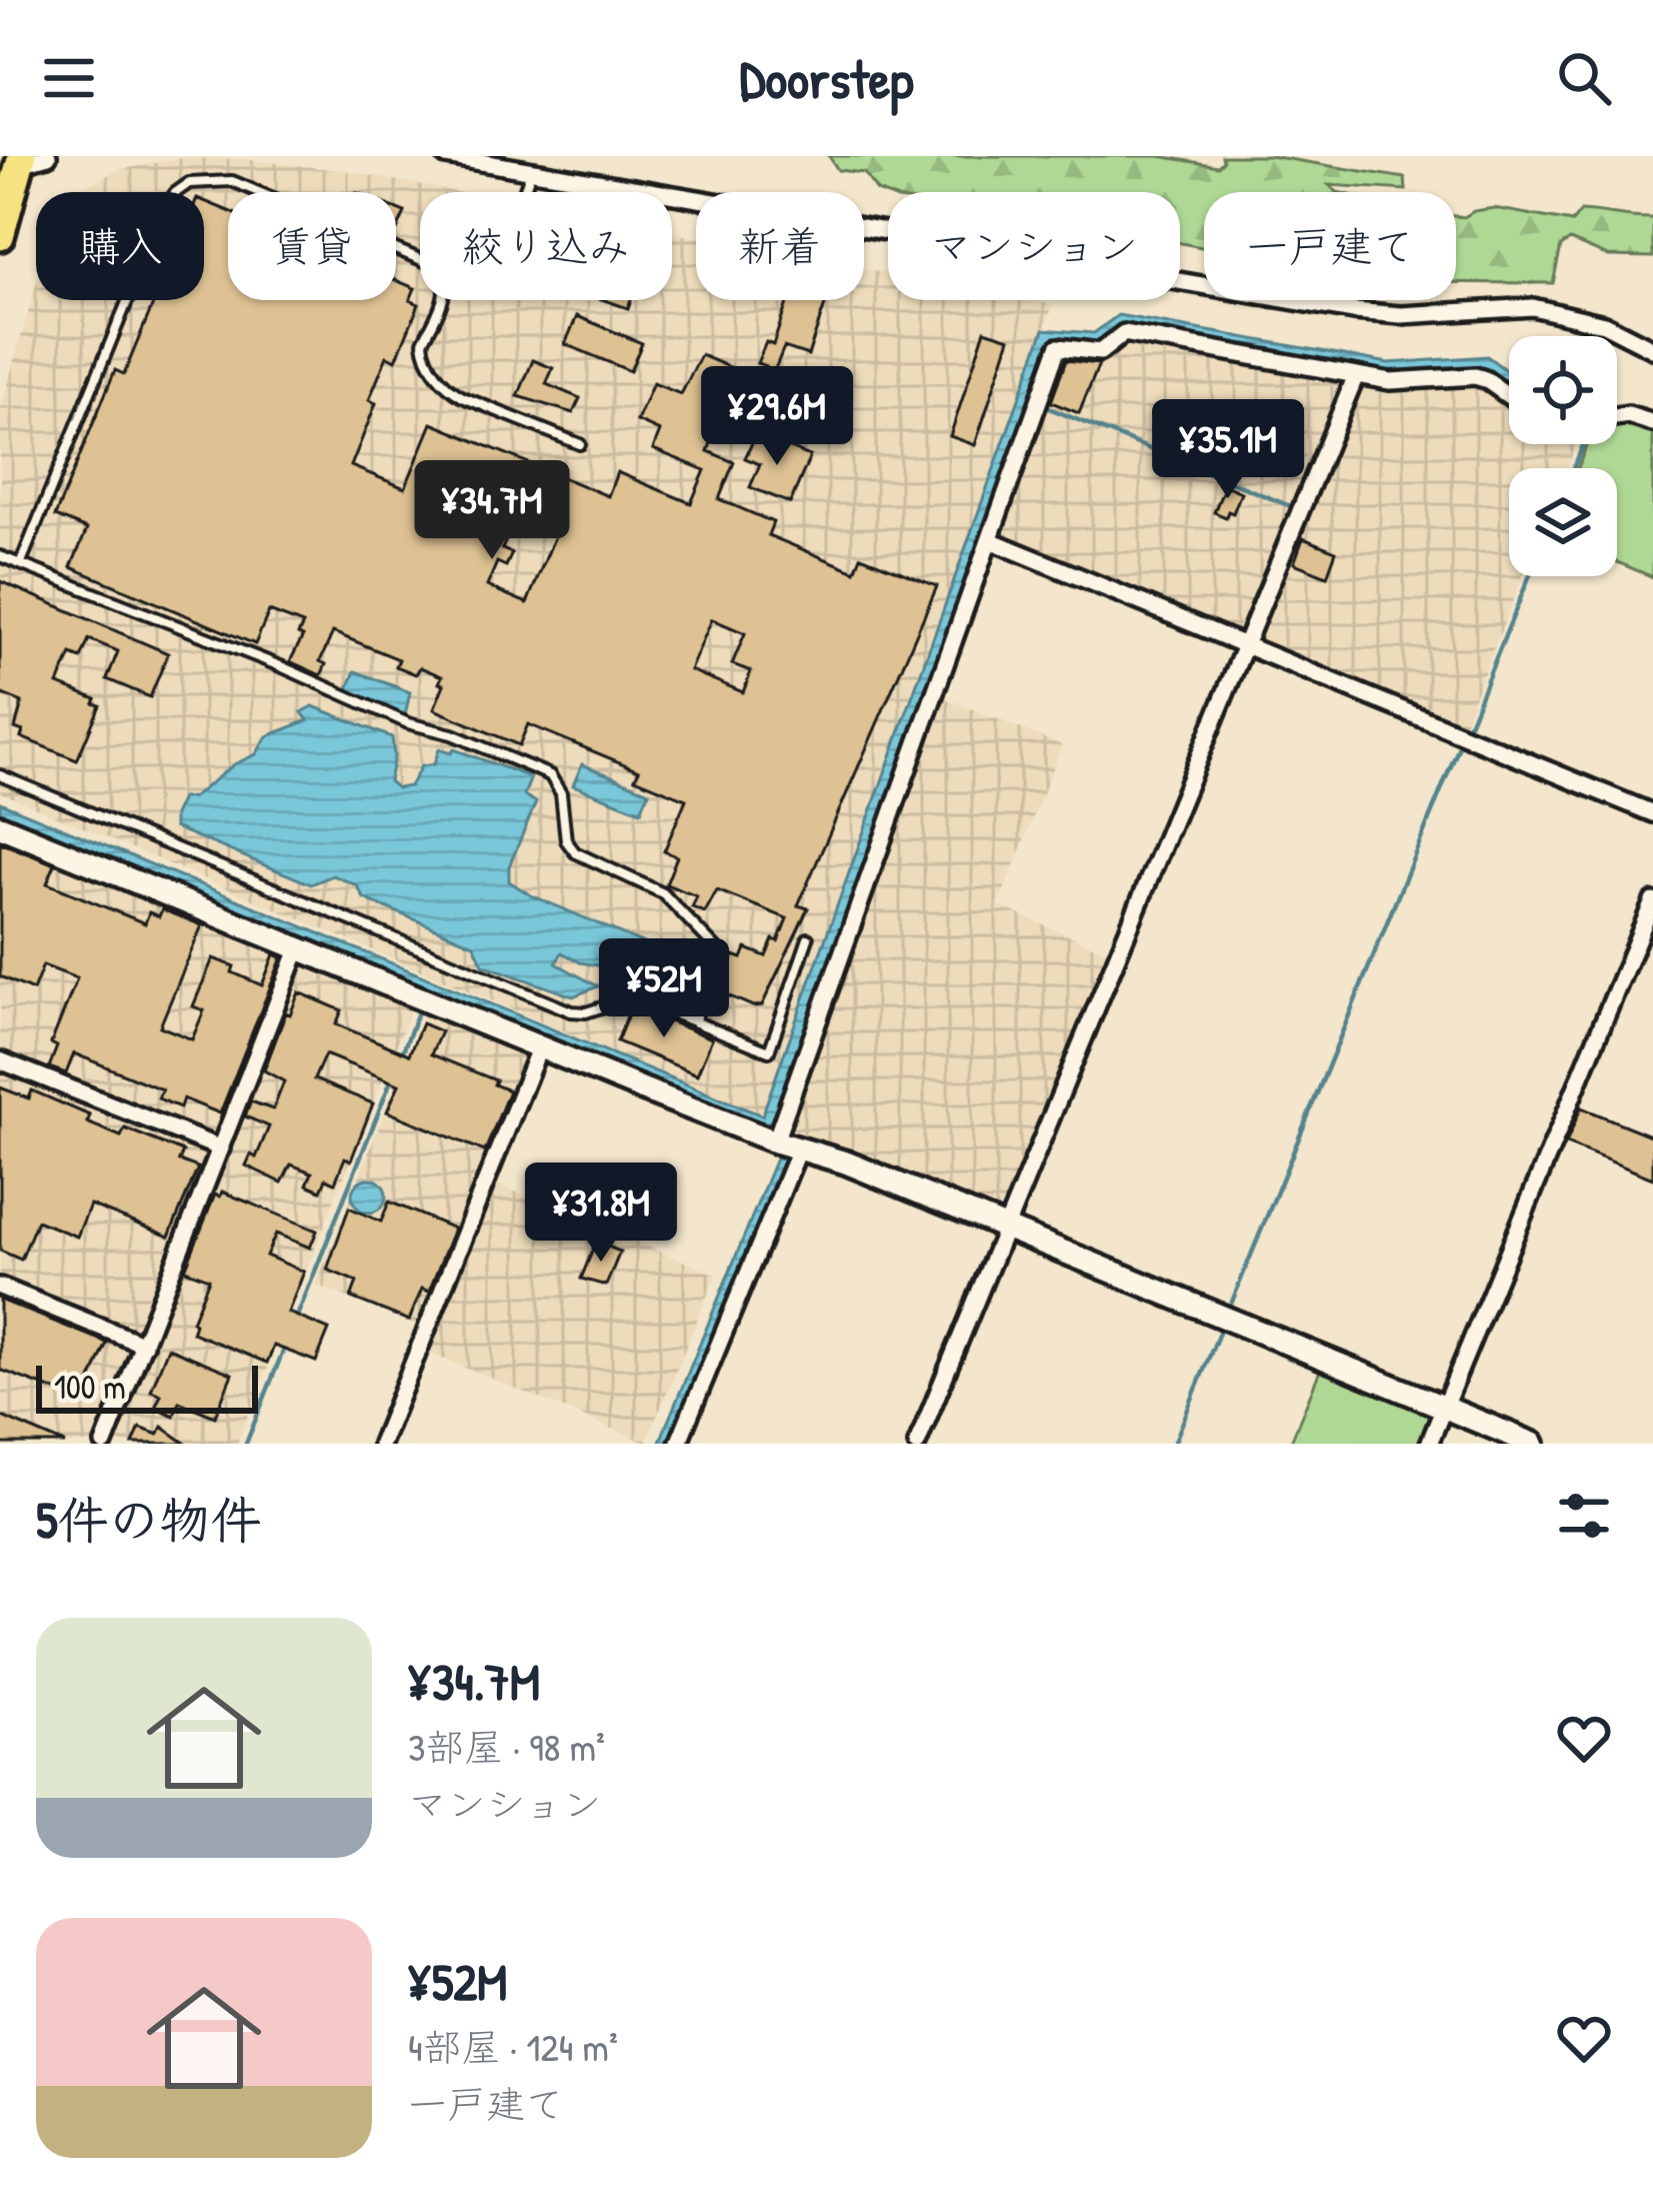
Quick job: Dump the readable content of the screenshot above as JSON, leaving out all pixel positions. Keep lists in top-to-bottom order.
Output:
{
  "scale_bar": "100 m",
  "page": {
    "header": "Doorstep",
    "chip": [
      "購入",
      "賃貸",
      "絞り込み",
      "新着",
      "マンション",
      "一戸建て"
    ],
    "price": [
      "¥29.6M",
      "¥35.1M",
      "¥34.7M",
      "¥52M",
      "¥31.8M"
    ],
    "scale": "100 m",
    "heading": "5件の物件",
    "list": [
      {
        "name": "¥34.7M",
        "note": "3部屋 · 98 m² · マンション"
      },
      {
        "name": "¥52M",
        "note": "4部屋 · 124 m² · 一戸建て"
      }
    ]
  }
}
